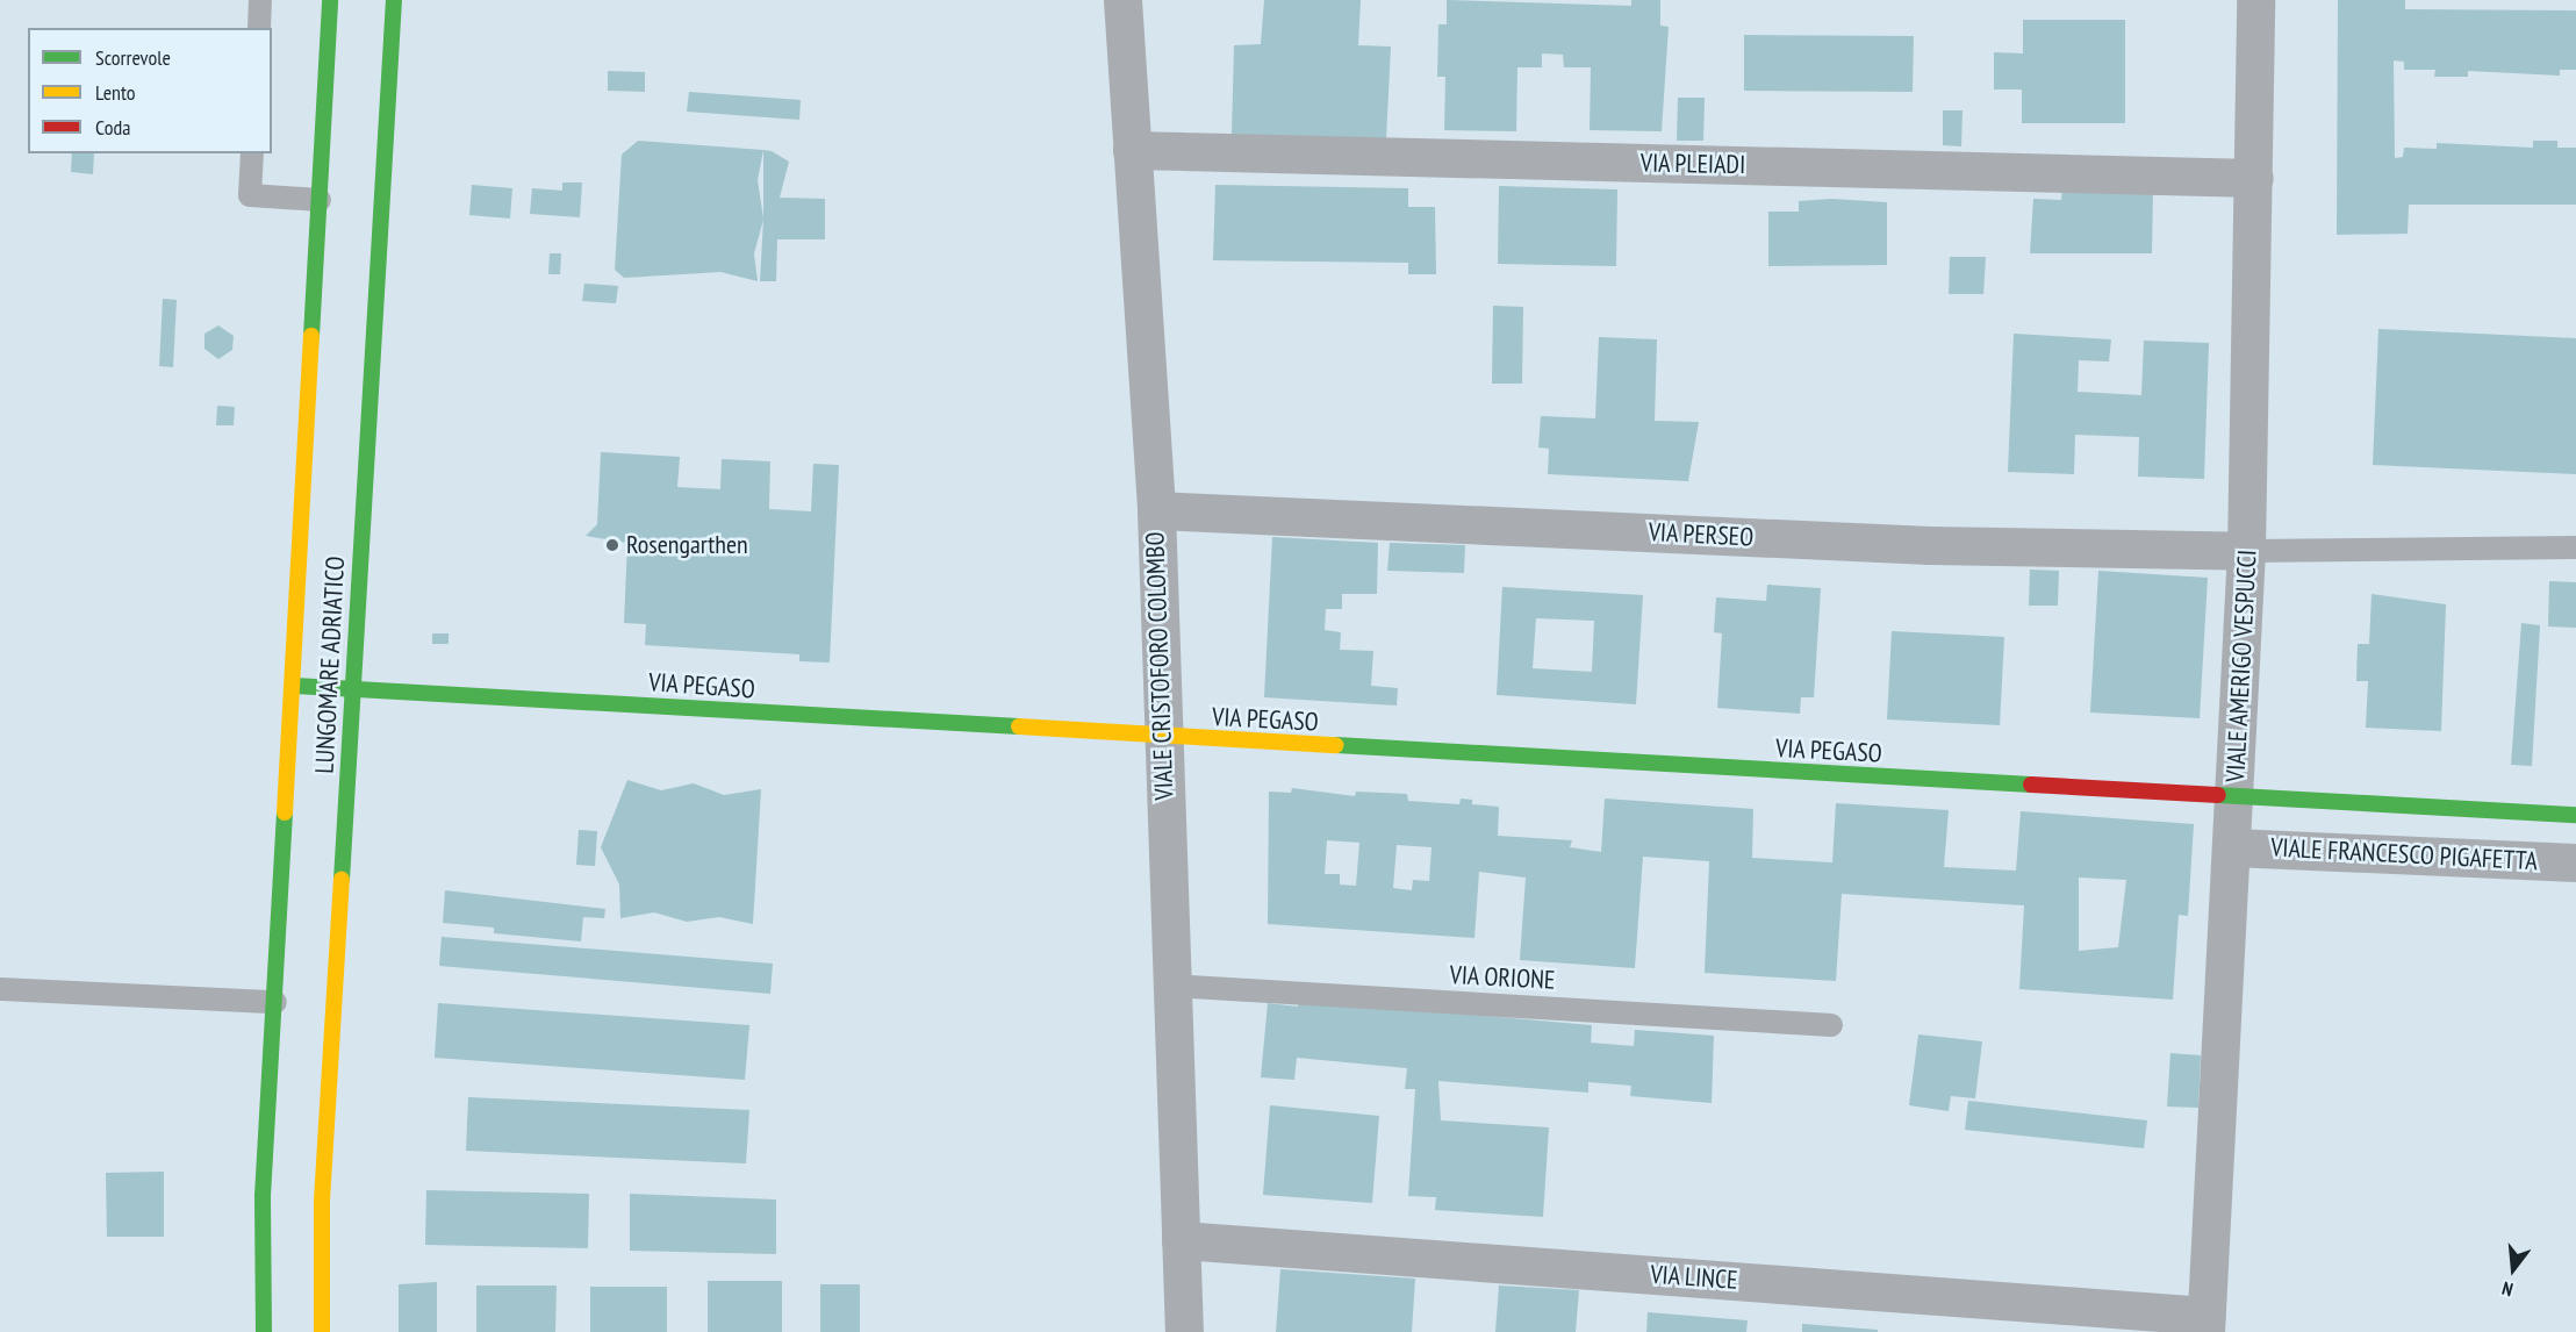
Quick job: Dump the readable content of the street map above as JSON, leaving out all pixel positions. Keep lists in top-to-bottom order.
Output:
{
  "streets": {
    "street": [
      "VIA PLEIADI",
      "VIA PERSEO",
      "LUNGOMARE ADRIATICO",
      "VIALE CRISTOFORO COLOMBO",
      "VIALE AMERIGO VESPUCCI",
      "VIA PEGASO",
      "VIALE FRANCESCO PIGAFETTA",
      "VIA LINCE"
    ],
    "lane": ["VIA ORIONE"]
  },
  "crossings": [
    ["VIA PLEIADI", "VIALE CRISTOFORO COLOMBO"],
    ["VIA PLEIADI", "VIALE AMERIGO VESPUCCI"],
    ["VIA PERSEO", "VIALE CRISTOFORO COLOMBO"],
    ["VIA PERSEO", "VIALE AMERIGO VESPUCCI"],
    ["LUNGOMARE ADRIATICO", "VIA PEGASO"],
    ["VIALE CRISTOFORO COLOMBO", "VIA PEGASO"],
    ["VIALE CRISTOFORO COLOMBO", "VIA ORIONE"],
    ["VIALE CRISTOFORO COLOMBO", "VIA LINCE"],
    ["VIALE AMERIGO VESPUCCI", "VIA PEGASO"],
    ["VIALE AMERIGO VESPUCCI", "VIALE FRANCESCO PIGAFETTA"],
    ["VIALE AMERIGO VESPUCCI", "VIA LINCE"],
    ["VIA PEGASO", "VIALE FRANCESCO PIGAFETTA"]
  ],
  "places": ["Rosengarthen"],
  "legend": ["Scorrevole", "Lento", "Coda"],
  "north": "bottom"
}
